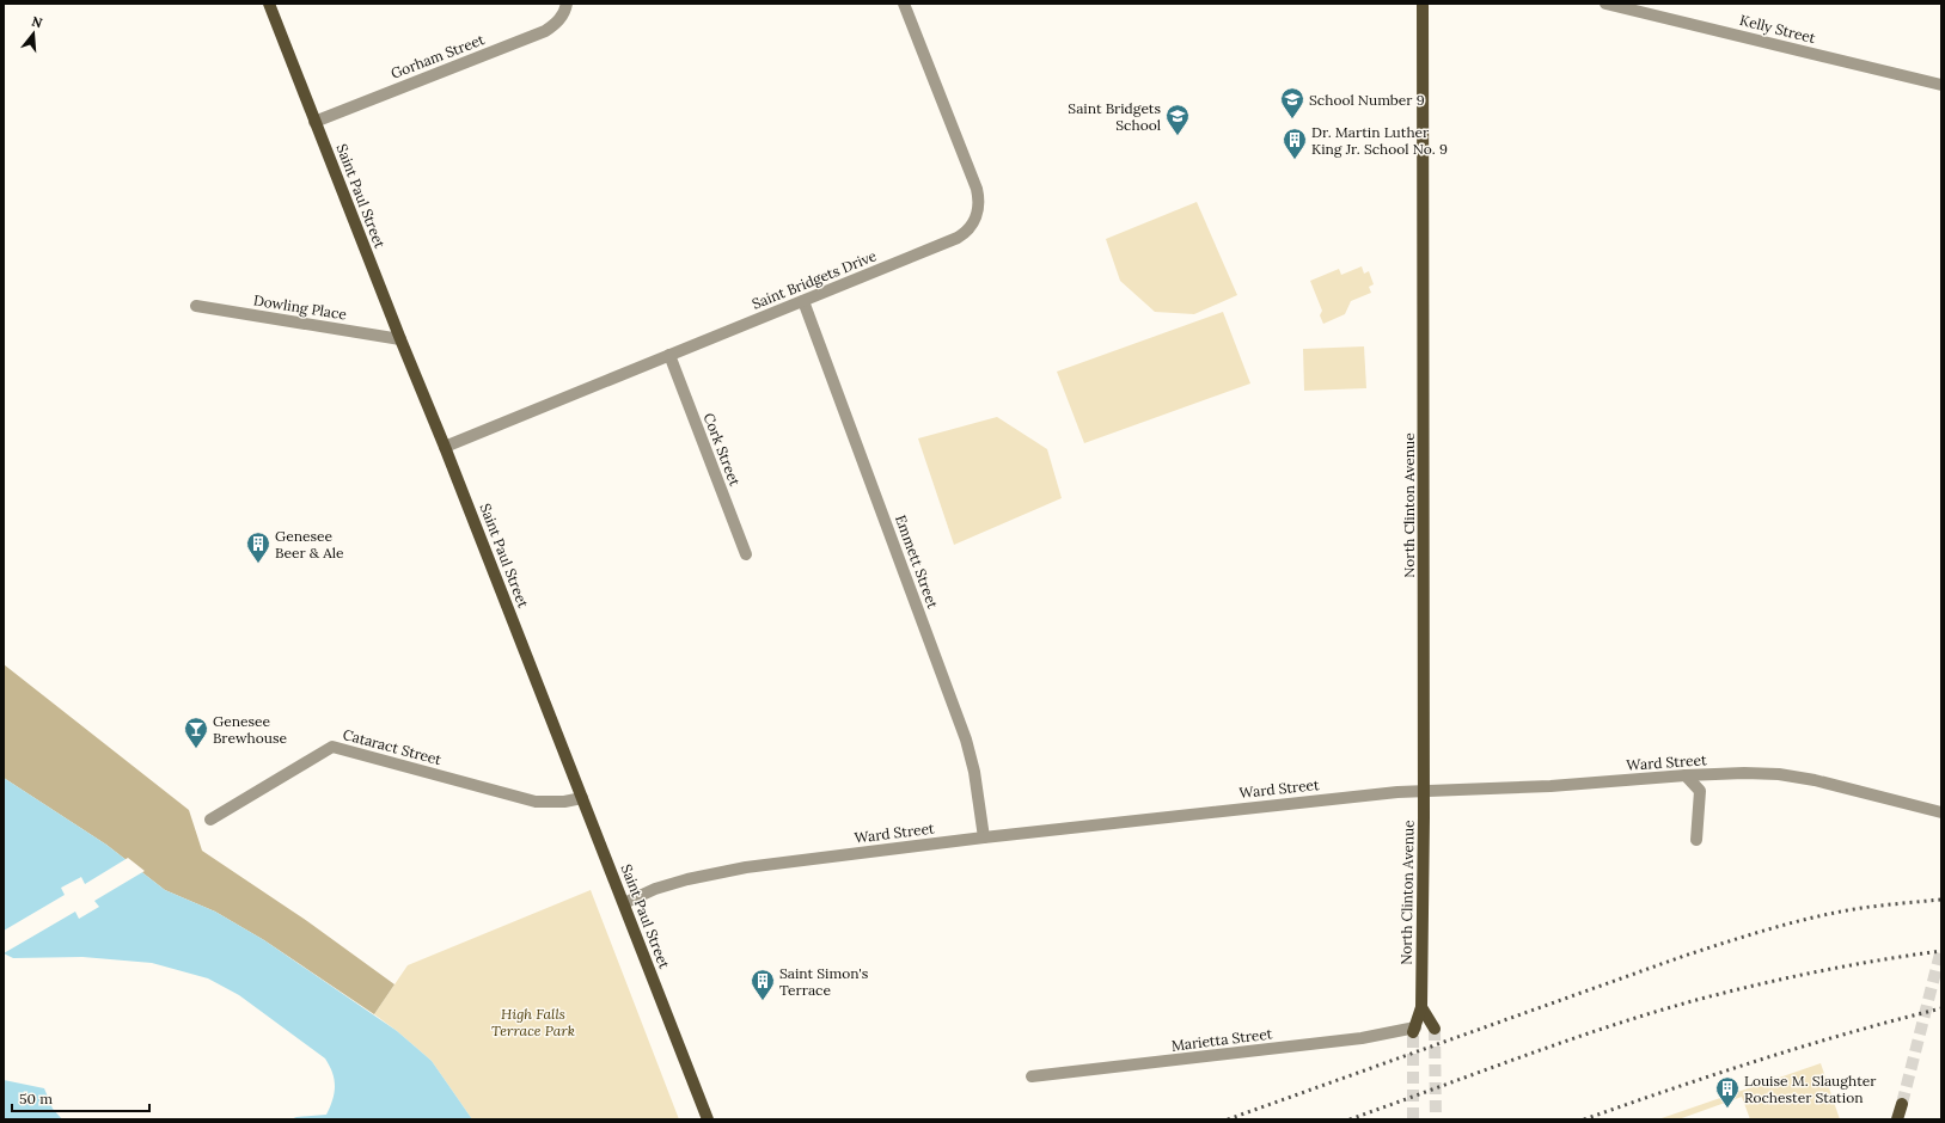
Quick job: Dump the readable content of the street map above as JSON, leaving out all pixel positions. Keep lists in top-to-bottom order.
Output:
{
  "streets": {
    "main road": ["Saint Paul Street", "North Clinton Avenue"],
    "street": [
      "Kelly Street",
      "Gorham Street",
      "Saint Bridgets Drive",
      "Dowling Place",
      "Cork Street",
      "Emmett Street",
      "Cataract Street",
      "Ward Street",
      "Marietta Street"
    ]
  },
  "crossings": [
    ["Gorham Street", "Saint Paul Street"],
    ["Saint Paul Street", "Saint Bridgets Drive"],
    ["Saint Paul Street", "Dowling Place"],
    ["Saint Paul Street", "Cataract Street"],
    ["Saint Paul Street", "Ward Street"],
    ["Saint Bridgets Drive", "Cork Street"],
    ["Saint Bridgets Drive", "Emmett Street"],
    ["North Clinton Avenue", "Ward Street"],
    ["North Clinton Avenue", "Marietta Street"],
    ["Emmett Street", "Ward Street"]
  ],
  "parks": ["High Falls Terrace Park"],
  "places": {
    "school or university": ["School Number 9", "Saint Bridgets School"],
    "building": [
      "Dr. Martin Luther King Jr. School No. 9",
      "Genesee Beer & Ale",
      "Saint Simon's Terrace",
      "Louise M. Slaughter Rochester Station"
    ],
    "bar": ["Genesee Brewhouse"]
  },
  "scale_bar": "50 m",
  "north": "top"
}
